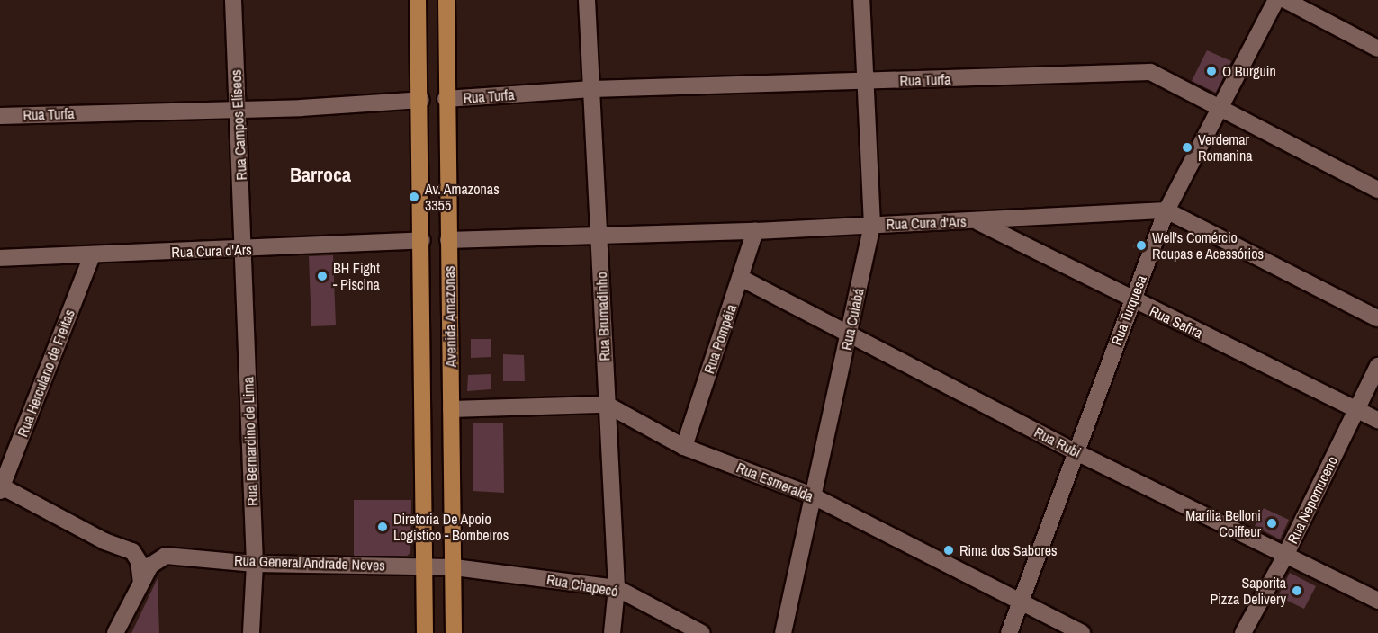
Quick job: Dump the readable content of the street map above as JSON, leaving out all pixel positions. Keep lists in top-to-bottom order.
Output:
{
  "streets": {
    "main road": ["Avenida Amazonas"],
    "street": [
      "Rua Turfa",
      "Rua Campos Elíseos",
      "Rua Cura d'Ars",
      "Rua Turquesa",
      "Rua Brumadinho",
      "Rua Cuiabá",
      "Rua Safira",
      "Rua Pompéia",
      "Rua Herculano de Freitas",
      "Rua Bernardino de Lima",
      "Rua Rubi",
      "Rua Esmeralda",
      "Rua Nepomuceno",
      "Rua General Andrade Neves",
      "Rua Chapecó"
    ]
  },
  "crossings": [
    ["Rua Turfa", "Rua Campos Elíseos"],
    ["Rua Turfa", "Rua Turquesa"],
    ["Rua Turfa", "Avenida Amazonas"],
    ["Rua Turfa", "Rua Brumadinho"],
    ["Rua Turfa", "Rua Cuiabá"],
    ["Rua Campos Elíseos", "Rua Cura d'Ars"],
    ["Rua Campos Elíseos", "Rua Bernardino de Lima"],
    ["Rua Cura d'Ars", "Rua Turquesa"],
    ["Rua Cura d'Ars", "Avenida Amazonas"],
    ["Rua Cura d'Ars", "Rua Brumadinho"],
    ["Rua Cura d'Ars", "Rua Cuiabá"],
    ["Rua Cura d'Ars", "Rua Safira"],
    ["Rua Cura d'Ars", "Rua Pompéia"],
    ["Rua Cura d'Ars", "Rua Herculano de Freitas"],
    ["Rua Cura d'Ars", "Rua Bernardino de Lima"],
    ["Rua Turquesa", "Rua Safira"],
    ["Rua Turquesa", "Rua Rubi"],
    ["Rua Turquesa", "Rua Esmeralda"],
    ["Avenida Amazonas", "Rua General Andrade Neves"],
    ["Avenida Amazonas", "Rua Chapecó"],
    ["Rua Brumadinho", "Rua Esmeralda"],
    ["Rua Brumadinho", "Rua Chapecó"],
    ["Rua Cuiabá", "Rua Rubi"],
    ["Rua Cuiabá", "Rua Esmeralda"],
    ["Rua Safira", "Rua Nepomuceno"],
    ["Rua Pompéia", "Rua Rubi"],
    ["Rua Pompéia", "Rua Esmeralda"],
    ["Rua Bernardino de Lima", "Rua General Andrade Neves"],
    ["Rua Rubi", "Rua Nepomuceno"],
    ["Rua General Andrade Neves", "Rua Chapecó"]
  ],
  "districts": ["Barroca"],
  "places": [
    "O Burguin",
    "Verdemar Romanina",
    "Av. Amazonas 3355",
    "Well's Comércio Roupas e Acessórios",
    "BH Fight - Piscina",
    "Marília Belloni Coiffeur",
    "Diretoria De Apoio Logístico - Bombeiros",
    "Rima dos Sabores",
    "Saporita Pizza Delivery"
  ]
}
